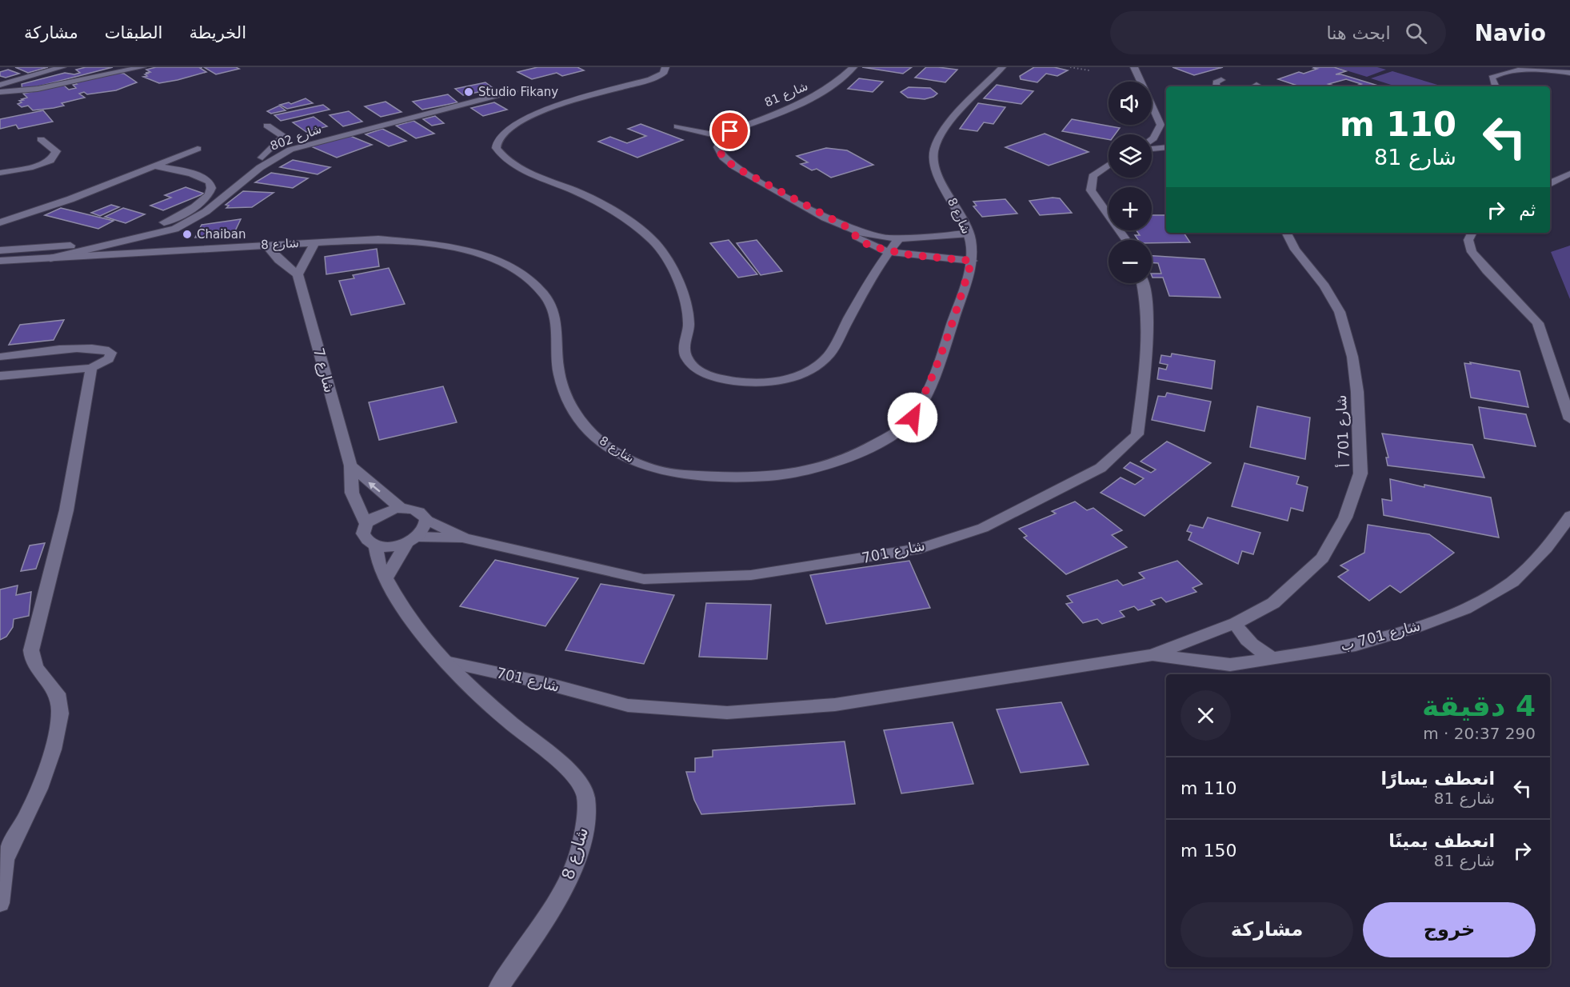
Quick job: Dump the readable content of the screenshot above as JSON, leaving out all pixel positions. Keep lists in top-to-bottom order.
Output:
{
  "streets": {
    "street": [
      "شارع 81",
      "شارع 802",
      "شارع 8",
      "شارع 7",
      "شارع 701 أ",
      "شارع 701",
      "شارع 701 ب"
    ]
  },
  "crossings": [
    ["شارع 802", "شارع 8"],
    ["شارع 8", "شارع 7"],
    ["شارع 8", "شارع 701"],
    ["شارع 7", "شارع 701"],
    ["شارع 701 أ", "شارع 701"],
    ["شارع 701 أ", "شارع 701 ب"],
    ["شارع 701", "شارع 701 ب"]
  ],
  "places": ["Studio Fikany", "Chaiban"],
  "page": {
    "header": "Navio",
    "search": "ابحث هنا",
    "nav": ["الخريطة", "الطبقات", "مشاركة"],
    "map_buttons": ["+", "−"],
    "turn": ["110 m", "شارع 81"],
    "then": "ثم",
    "heading": ["4 دقيقة", "290 m · 20:37"],
    "list": [
      {
        "name": "انعطف يسارًا",
        "note": "شارع 81",
        "value": "110 m"
      },
      {
        "name": "انعطف يمينًا",
        "note": "شارع 81",
        "value": "150 m"
      }
    ],
    "buttons": ["خروج", "مشاركة"]
  }
}
